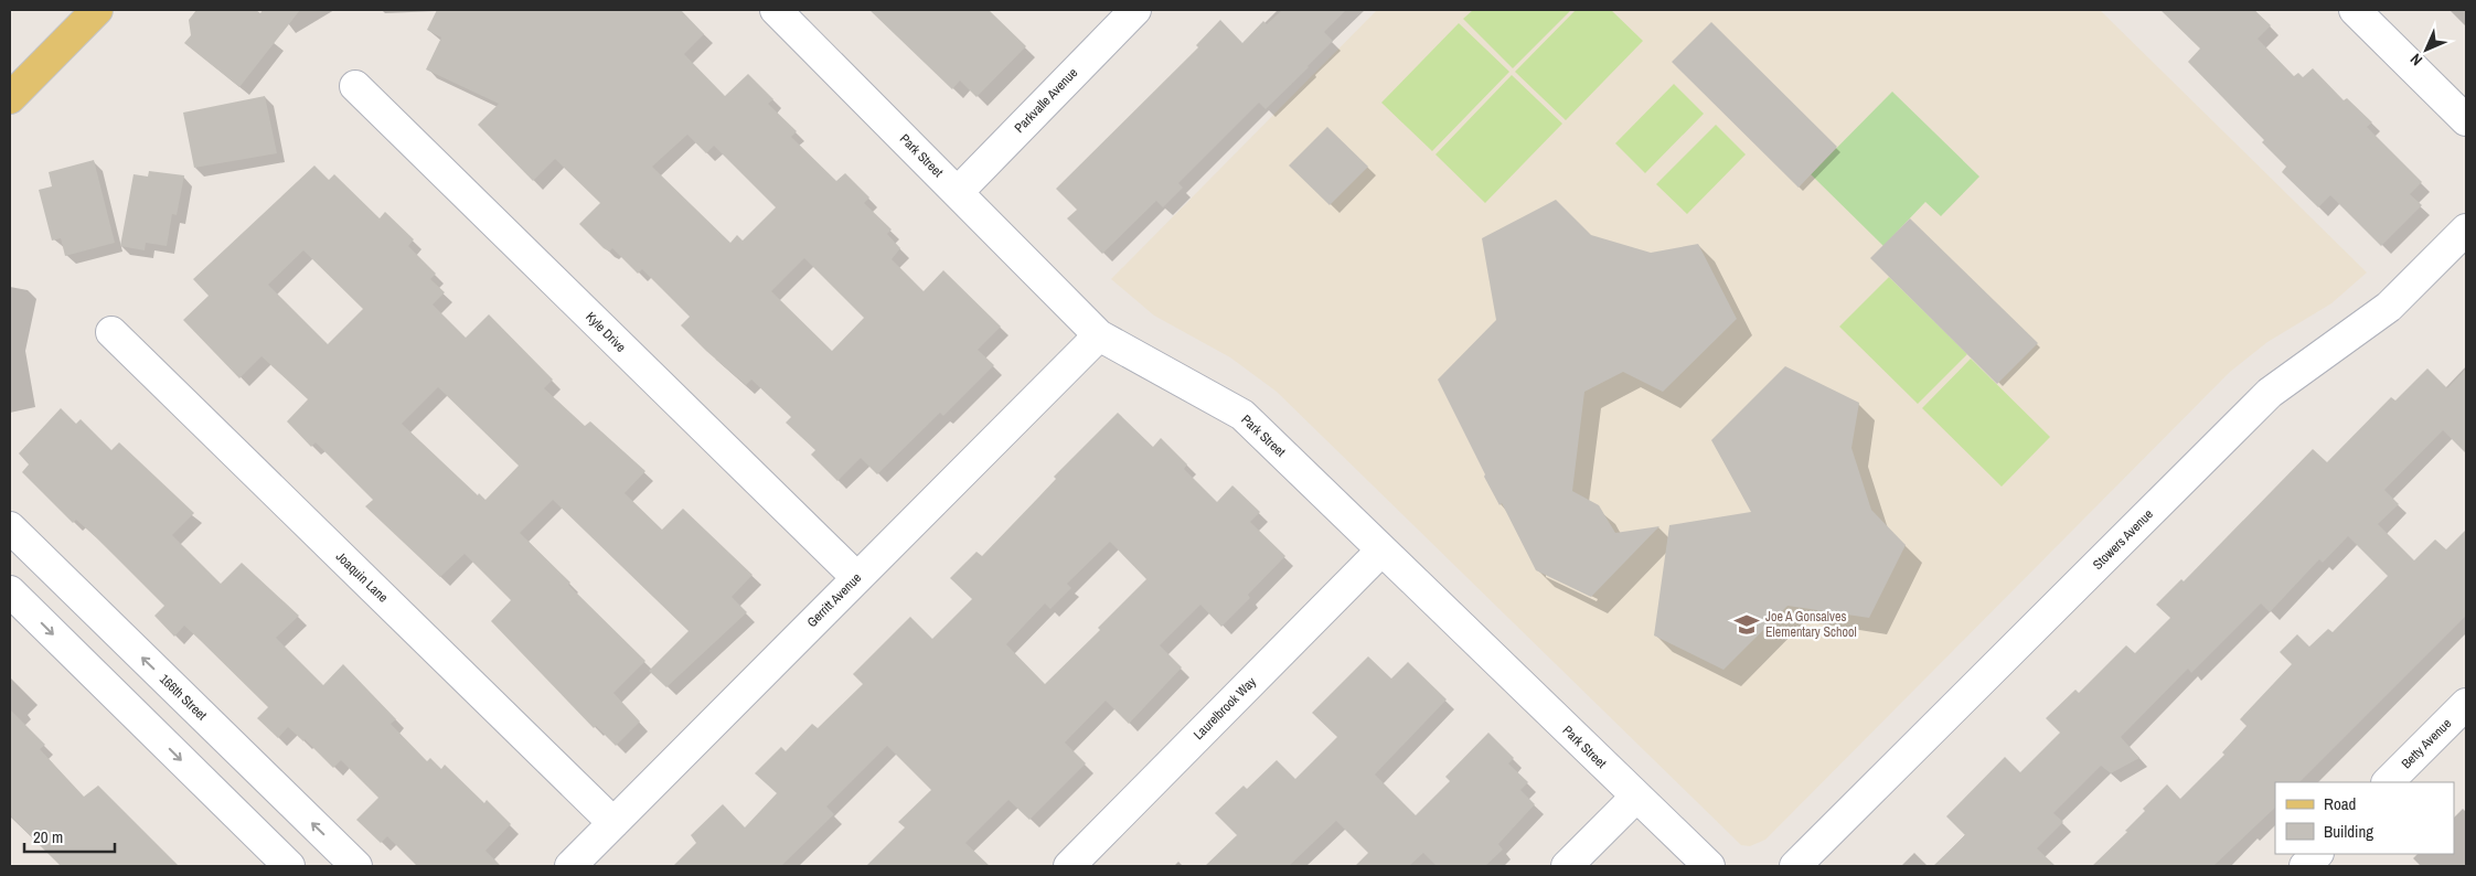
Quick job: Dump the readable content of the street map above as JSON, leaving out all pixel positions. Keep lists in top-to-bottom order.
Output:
{
  "streets": {
    "street": [
      "Parkvalle Avenue",
      "Park Street",
      "Kyle Drive",
      "Stowers Avenue",
      "Joaquin Lane",
      "Gerritt Avenue",
      "166th Street",
      "Laurelbrook Way",
      "Betty Avenue"
    ]
  },
  "crossings": [
    ["Parkvalle Avenue", "Park Street"],
    ["Park Street", "Gerritt Avenue"],
    ["Park Street", "Laurelbrook Way"],
    ["Kyle Drive", "Gerritt Avenue"],
    ["Joaquin Lane", "Gerritt Avenue"]
  ],
  "places": {
    "school or university": ["Joe A Gonsalves Elementary School"]
  },
  "legend": ["Road", "Building"],
  "scale_bar": "20 m",
  "north": "bottom left"
}
